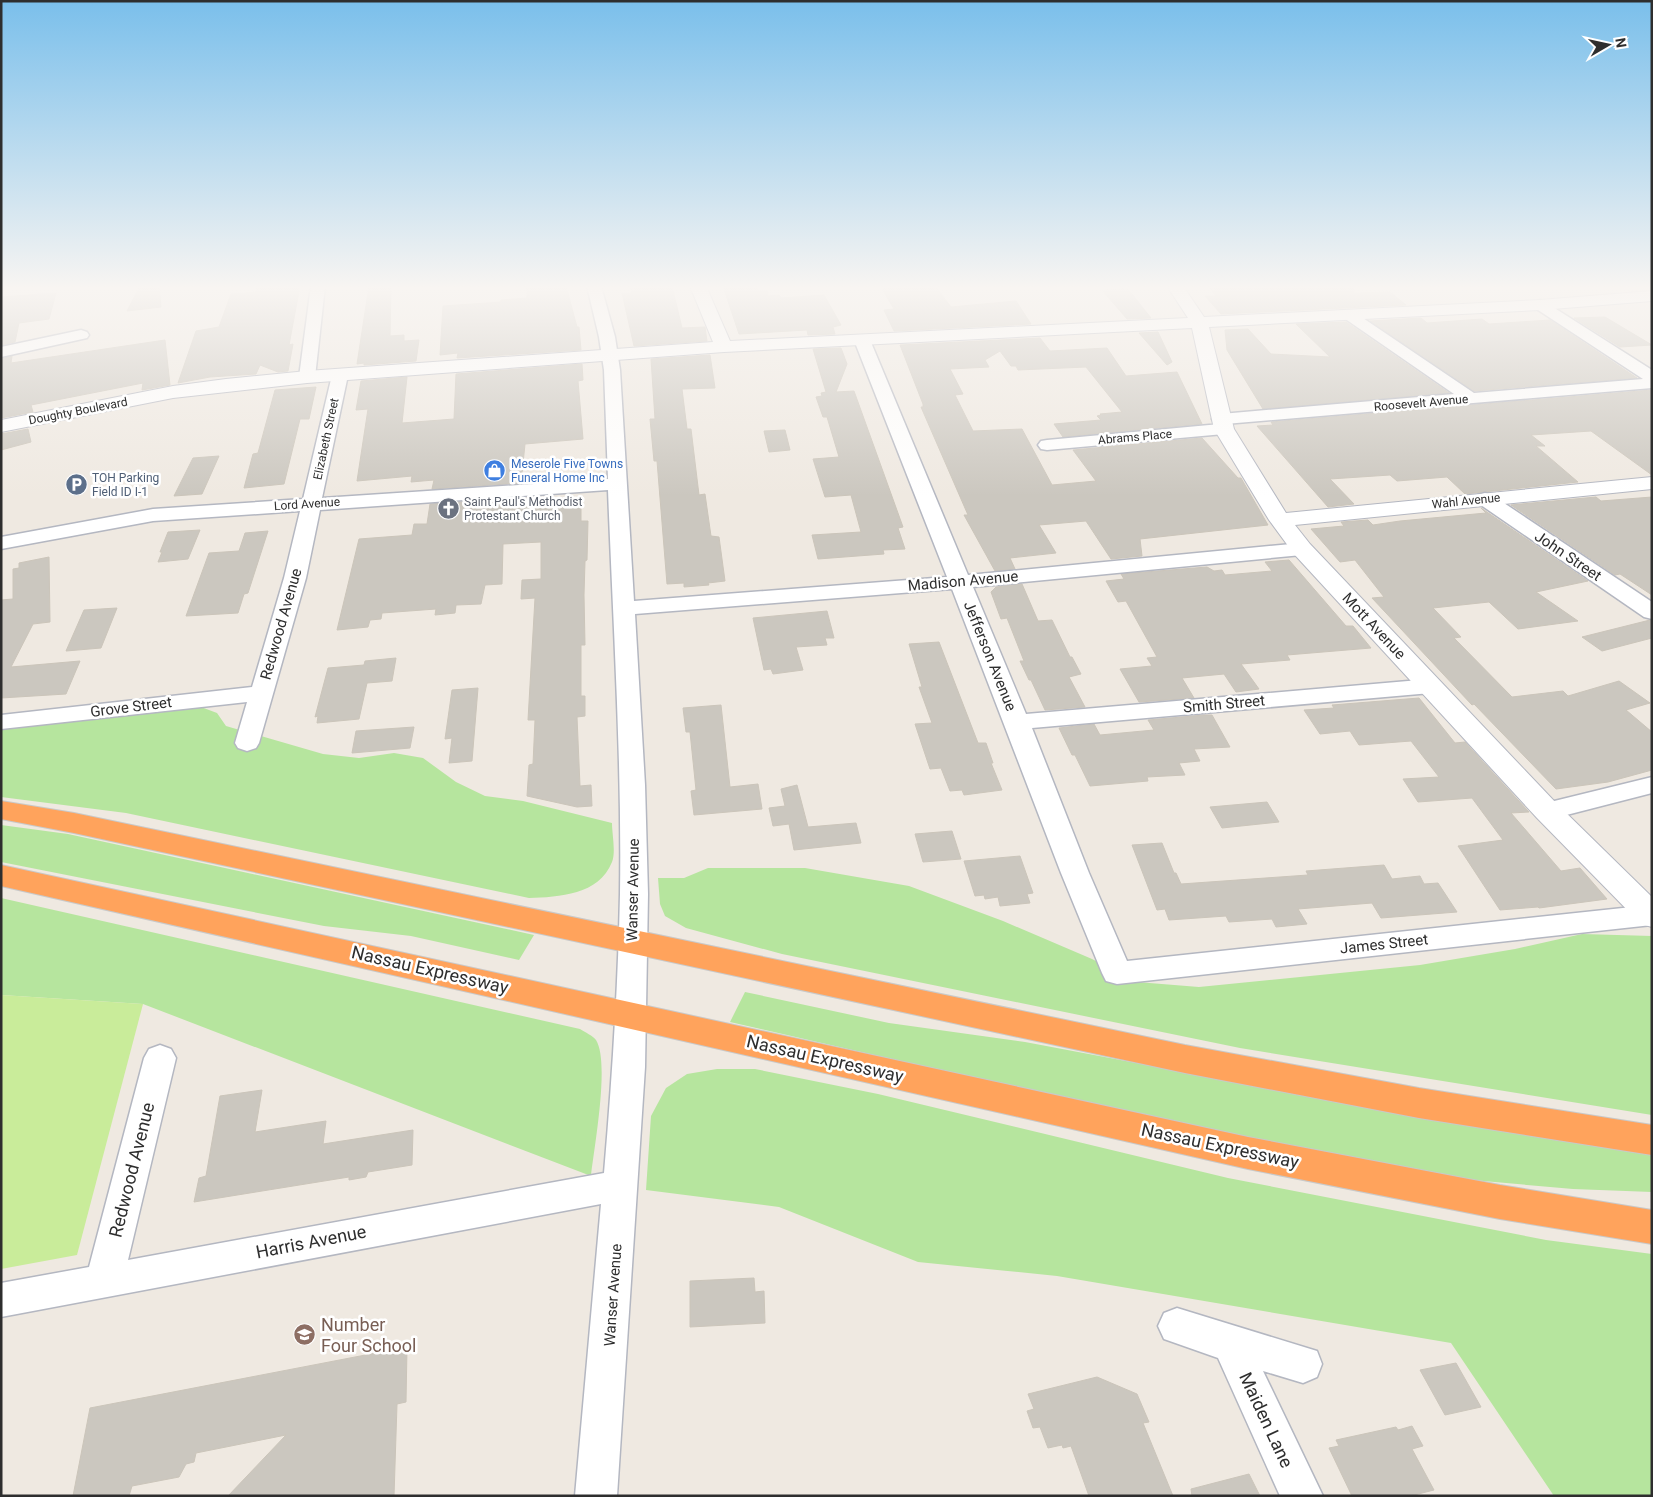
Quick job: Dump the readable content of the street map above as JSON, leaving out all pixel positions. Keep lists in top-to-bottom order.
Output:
{
  "streets": {
    "highway": ["Nassau Expressway"],
    "main road": ["Doughty Boulevard", "Wahl Avenue", "Mott Avenue"],
    "street": [
      "Roosevelt Avenue",
      "Abrams Place",
      "Elizabeth Street",
      "Lord Avenue",
      "John Street",
      "Madison Avenue",
      "Redwood Avenue",
      "Jefferson Avenue",
      "Smith Street",
      "Grove Street",
      "Wanser Avenue",
      "James Street",
      "Harris Avenue",
      "Maiden Lane"
    ]
  },
  "crossings": [
    ["Roosevelt Avenue", "Abrams Place"],
    ["Roosevelt Avenue", "Mott Avenue"],
    ["Doughty Boulevard", "Elizabeth Street"],
    ["Abrams Place", "Mott Avenue"],
    ["Elizabeth Street", "Lord Avenue"],
    ["Elizabeth Street", "Redwood Avenue"],
    ["Wahl Avenue", "John Street"],
    ["Wahl Avenue", "Mott Avenue"],
    ["Lord Avenue", "Redwood Avenue"],
    ["Lord Avenue", "Wanser Avenue"],
    ["Madison Avenue", "Mott Avenue"],
    ["Madison Avenue", "Jefferson Avenue"],
    ["Madison Avenue", "Wanser Avenue"],
    ["Redwood Avenue", "Grove Street"],
    ["Redwood Avenue", "Harris Avenue"],
    ["Mott Avenue", "Smith Street"],
    ["Mott Avenue", "James Street"],
    ["Jefferson Avenue", "Smith Street"],
    ["Jefferson Avenue", "James Street"],
    ["Wanser Avenue", "Nassau Expressway"],
    ["Wanser Avenue", "Harris Avenue"]
  ],
  "places": {
    "shop": ["Meserole Five Towns Funeral Home Inc"],
    "parking": ["TOH Parking Field ID I-1"],
    "church": ["Saint Paul's Methodist Protestant Church"],
    "school or university": ["Number Four School"]
  },
  "north": "right"
}
